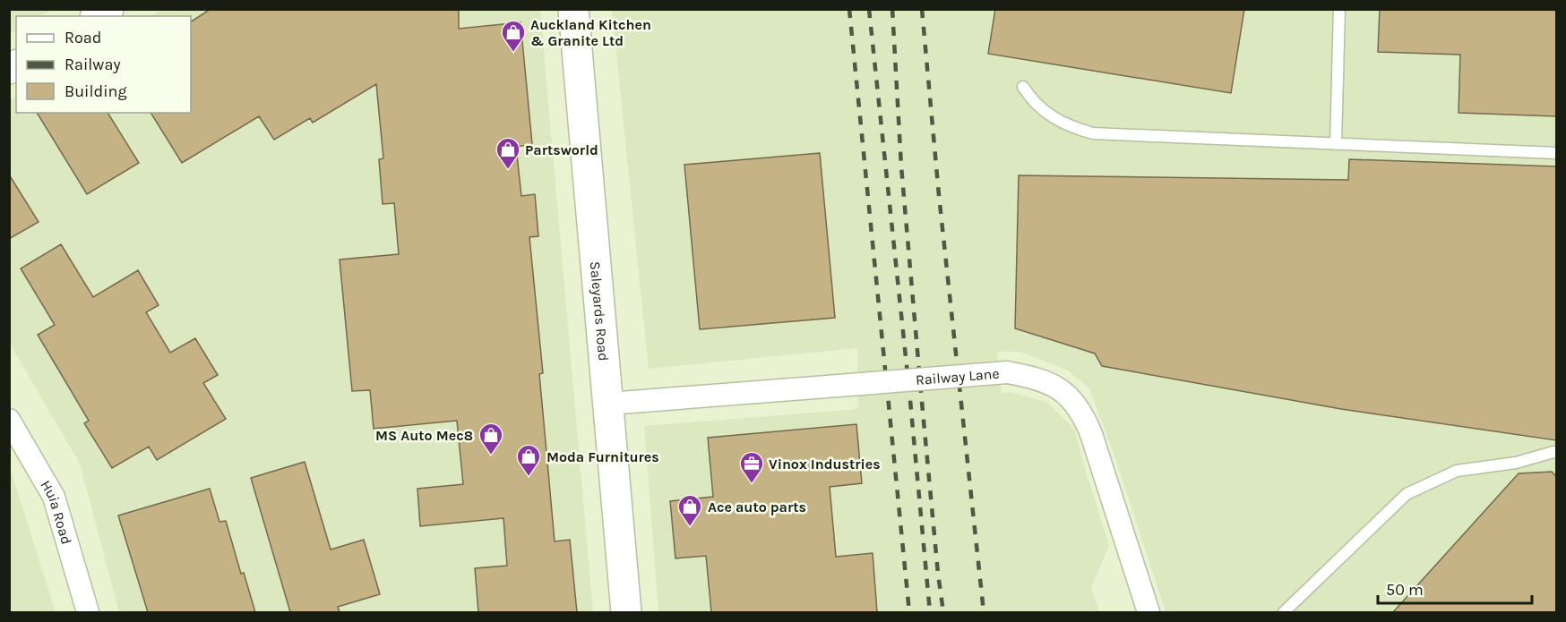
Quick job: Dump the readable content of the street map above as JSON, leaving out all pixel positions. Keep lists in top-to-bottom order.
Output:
{
  "streets": {
    "main road": ["Saleyards Road"],
    "street": ["Railway Lane", "Huia Road"]
  },
  "crossings": [
    ["Saleyards Road", "Railway Lane"]
  ],
  "places": {
    "shop": [
      "Auckland Kitchen & Granite Ltd",
      "Partsworld",
      "MS Auto Mec8",
      "Moda Furnitures",
      "Ace auto parts"
    ],
    "office": ["Vinox Industries"]
  },
  "legend": ["Road", "Railway", "Building"],
  "scale_bar": "50 m"
}
